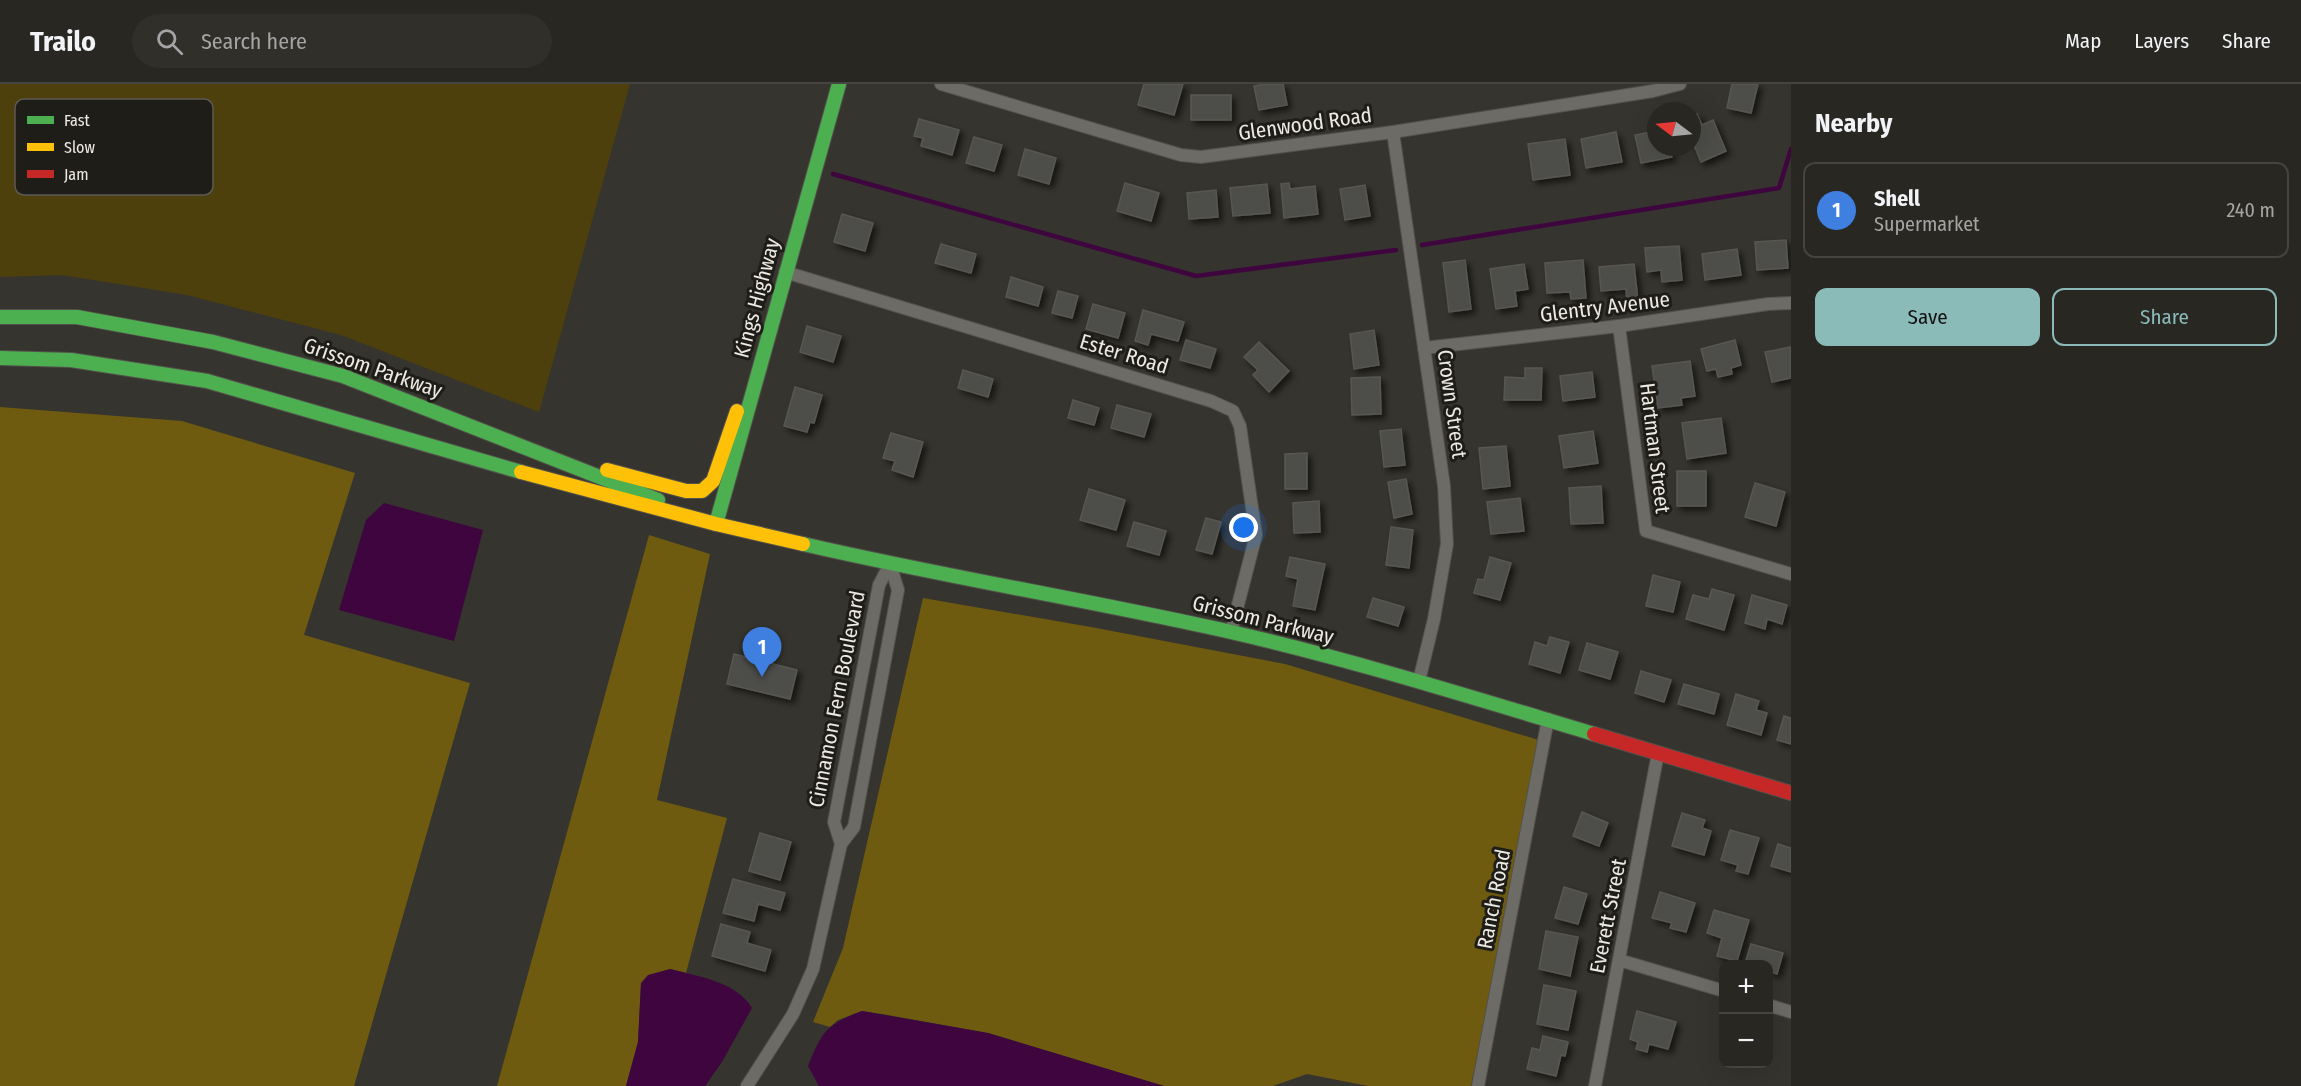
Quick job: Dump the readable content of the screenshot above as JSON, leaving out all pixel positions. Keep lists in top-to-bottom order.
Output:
{
  "streets": {
    "main road": ["Kings Highway", "Grissom Parkway"],
    "street": [
      "Glenwood Road",
      "Glentry Avenue",
      "Ester Road",
      "Crown Street",
      "Hartman Street",
      "Cinnamon Fern Boulevard",
      "Ranch Road",
      "Everett Street"
    ]
  },
  "crossings": [
    ["Glenwood Road", "Crown Street"],
    ["Kings Highway", "Ester Road"],
    ["Kings Highway", "Grissom Parkway"],
    ["Glentry Avenue", "Crown Street"],
    ["Glentry Avenue", "Hartman Street"],
    ["Ester Road", "Grissom Parkway"],
    ["Grissom Parkway", "Crown Street"],
    ["Grissom Parkway", "Cinnamon Fern Boulevard"],
    ["Grissom Parkway", "Ranch Road"],
    ["Grissom Parkway", "Everett Street"]
  ],
  "legend": ["Fast", "Slow", "Jam"],
  "north": "left",
  "page": {
    "header": "Trailo",
    "search": "Search here",
    "nav": ["Map", "Layers", "Share"],
    "heading": "Nearby",
    "list": [
      {
        "mark": "1",
        "name": "Shell",
        "note": "Supermarket",
        "value": "240 m"
      }
    ],
    "buttons": ["Save", "Share"],
    "pins": "1",
    "map_buttons": ["+", "−"]
  }
}
